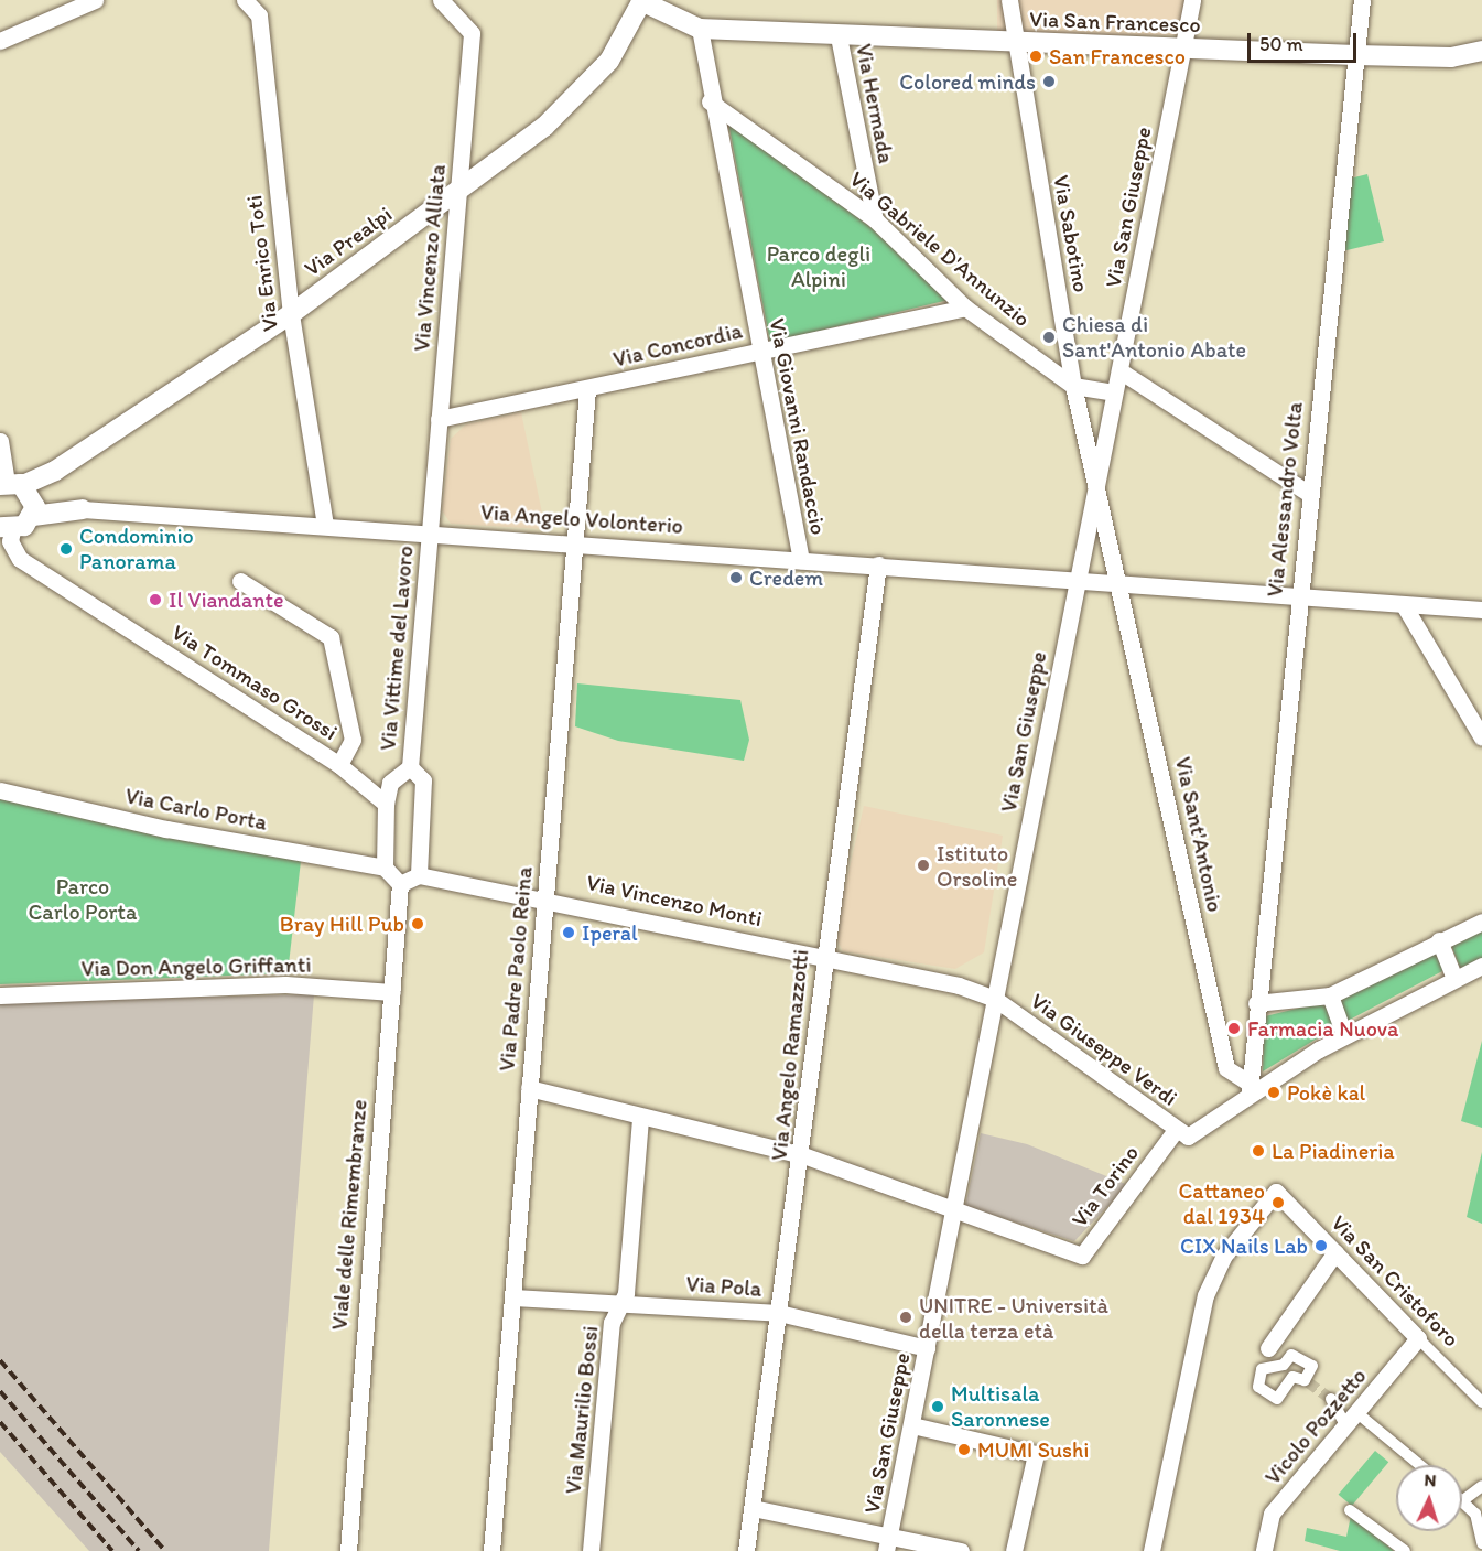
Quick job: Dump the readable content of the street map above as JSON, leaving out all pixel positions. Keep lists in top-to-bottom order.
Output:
{
  "streets": {
    "street": [
      "Via San Francesco",
      "Via Hermada",
      "Via San Giuseppe",
      "Via Sabotino",
      "Via Prealpi",
      "Via Gabriele D'Annunzio",
      "Via Vincenzo Alliata",
      "Via Enrico Toti",
      "Via Concordia",
      "Via Giovanni Randaccio",
      "Via Alessandro Volta",
      "Via Angelo Volonterio",
      "Via Vittime del Lavoro",
      "Via Tommaso Grossi",
      "Via Carlo Porta",
      "Via Sant'Antonio",
      "Via Vincenzo Monti",
      "Via Don Angelo Griffanti",
      "Via Padre Paolo Reina",
      "Via Giuseppe Verdi",
      "Via Angelo Ramazzotti",
      "Via Torino",
      "Viale delle Rimembranze",
      "Via San Cristoforo",
      "Via Pola",
      "Via Maurilio Bossi",
      "Vicolo Pozzetto"
    ]
  },
  "crossings": [
    ["Via San Francesco", "Via Hermada"],
    ["Via San Francesco", "Via San Giuseppe"],
    ["Via San Francesco", "Via Sabotino"],
    ["Via San Francesco", "Via Prealpi"],
    ["Via San Francesco", "Via Giovanni Randaccio"],
    ["Via San Francesco", "Via Alessandro Volta"],
    ["Via Hermada", "Via Gabriele D'Annunzio"],
    ["Via San Giuseppe", "Via Sabotino"],
    ["Via San Giuseppe", "Via Gabriele D'Annunzio"],
    ["Via San Giuseppe", "Via Angelo Volonterio"],
    ["Via San Giuseppe", "Via Sant'Antonio"],
    ["Via San Giuseppe", "Via Vincenzo Monti"],
    ["Via San Giuseppe", "Via Giuseppe Verdi"],
    ["Via San Giuseppe", "Via Torino"],
    ["Via San Giuseppe", "Via Pola"],
    ["Via Sabotino", "Via Gabriele D'Annunzio"],
    ["Via Sabotino", "Via Sant'Antonio"],
    ["Via Prealpi", "Via Vincenzo Alliata"],
    ["Via Prealpi", "Via Enrico Toti"],
    ["Via Prealpi", "Via Angelo Volonterio"],
    ["Via Prealpi", "Via Tommaso Grossi"],
    ["Via Gabriele D'Annunzio", "Via Concordia"],
    ["Via Gabriele D'Annunzio", "Via Giovanni Randaccio"],
    ["Via Vincenzo Alliata", "Via Concordia"],
    ["Via Vincenzo Alliata", "Via Angelo Volonterio"],
    ["Via Vincenzo Alliata", "Via Vittime del Lavoro"],
    ["Via Enrico Toti", "Via Angelo Volonterio"],
    ["Via Concordia", "Via Giovanni Randaccio"],
    ["Via Concordia", "Via Padre Paolo Reina"],
    ["Via Giovanni Randaccio", "Via Angelo Volonterio"],
    ["Via Alessandro Volta", "Via Angelo Volonterio"],
    ["Via Alessandro Volta", "Via Sant'Antonio"],
    ["Via Angelo Volonterio", "Via Vittime del Lavoro"],
    ["Via Angelo Volonterio", "Via Sant'Antonio"],
    ["Via Angelo Volonterio", "Via Padre Paolo Reina"],
    ["Via Angelo Volonterio", "Via Angelo Ramazzotti"],
    ["Via Vincenzo Monti", "Via Padre Paolo Reina"],
    ["Via Vincenzo Monti", "Via Giuseppe Verdi"],
    ["Via Vincenzo Monti", "Via Angelo Ramazzotti"],
    ["Via Don Angelo Griffanti", "Viale delle Rimembranze"],
    ["Via Padre Paolo Reina", "Via Pola"],
    ["Via Giuseppe Verdi", "Via Torino"],
    ["Via Angelo Ramazzotti", "Via Pola"],
    ["Via San Cristoforo", "Vicolo Pozzetto"],
    ["Via Pola", "Via Maurilio Bossi"]
  ],
  "parks": ["Parco degli Alpini", "Parco Carlo Porta"],
  "places": [
    "San Francesco",
    "Colored minds",
    "Chiesa di Sant'Antonio Abate",
    "Condominio Panorama",
    "Credem",
    "Il Viandante",
    "Istituto Orsoline",
    "Bray Hill Pub",
    "Iperal",
    "Farmacia Nuova",
    "Pokè kal",
    "La Piadineria",
    "Cattaneo dal 1934",
    "CIX Nails Lab",
    "UNITRE - Università della terza età",
    "Multisala Saronnese",
    "MUMI Sushi"
  ],
  "scale_bar": "50 m",
  "north": "top"
}
